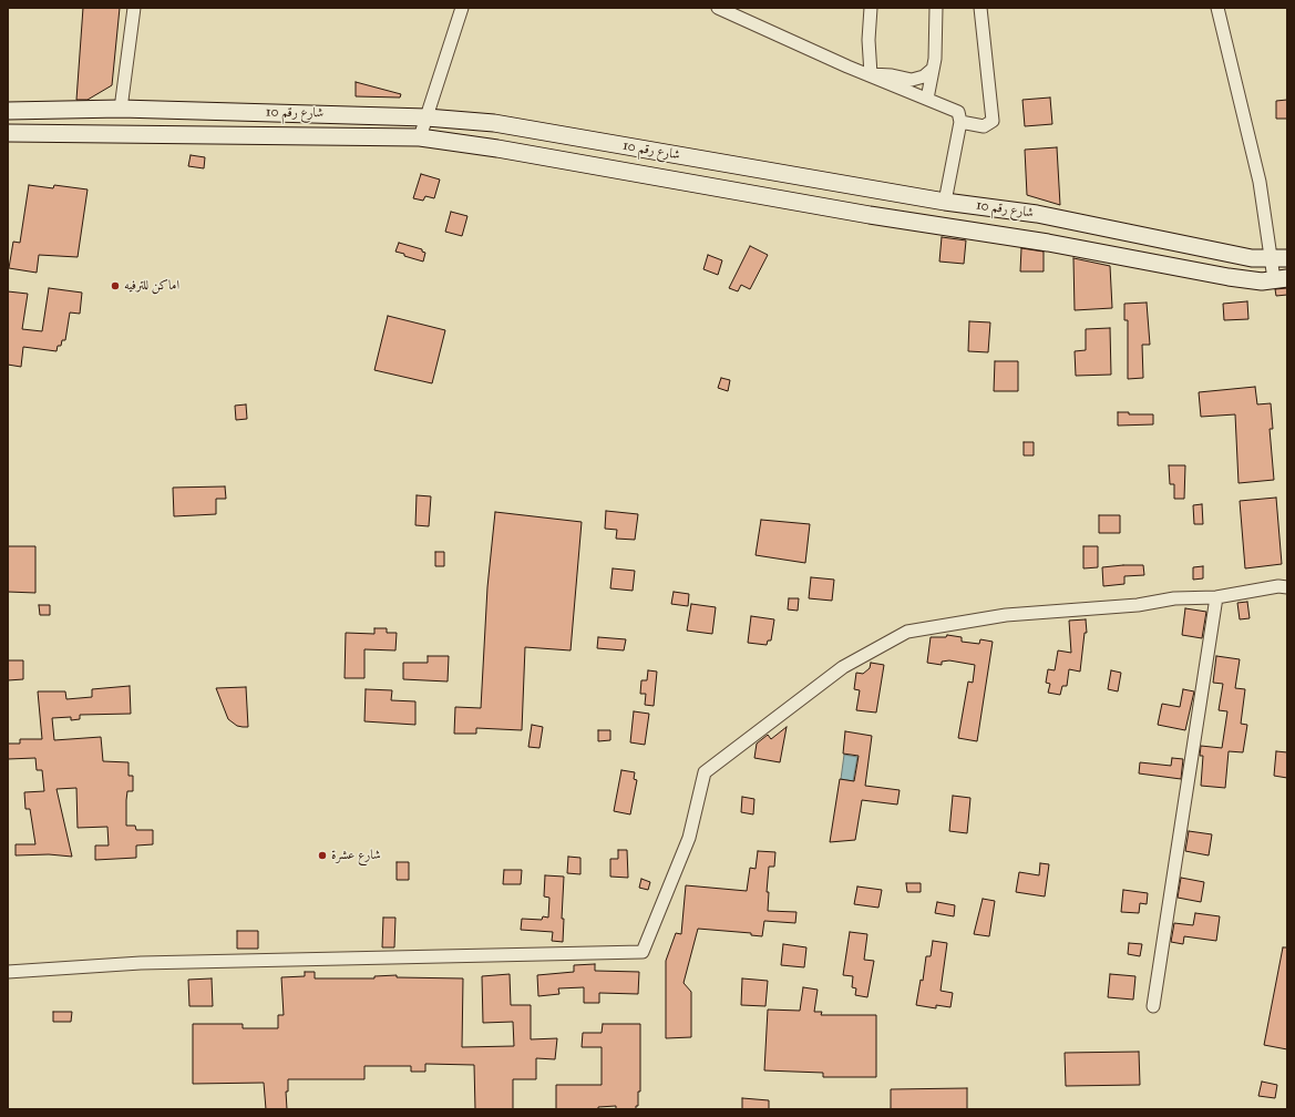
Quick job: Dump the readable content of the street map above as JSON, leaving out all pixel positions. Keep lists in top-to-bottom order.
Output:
{
  "streets": {
    "main road": ["شارع رقم 10"]
  },
  "places": ["اماكن للترفيه", "شارع عشرة"]
}
